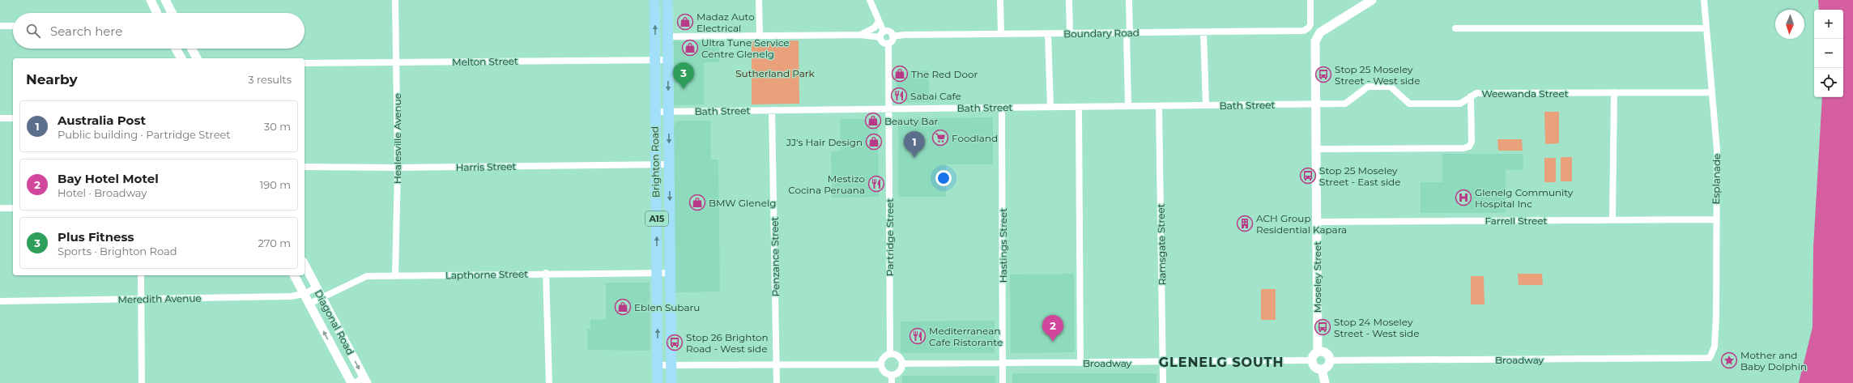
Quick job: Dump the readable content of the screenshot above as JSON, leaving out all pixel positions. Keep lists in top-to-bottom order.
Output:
{
  "streets": {
    "main road": ["Brighton Road", "A15"],
    "street": [
      "Boundary Road",
      "Melton Street",
      "Weewanda Street",
      "Bath Street",
      "Healesville Avenue",
      "Harris Street",
      "Esplanade",
      "Farrell Street",
      "Partridge Street",
      "Ramsgate Street",
      "Hastings Street",
      "Penzance Street",
      "Lapthorne Street",
      "Moseley Street",
      "Meredith Avenue",
      "Diagonal Road",
      "Broadway"
    ]
  },
  "crossings": [
    ["Melton Street", "Healesville Avenue"],
    ["Melton Street", "Brighton Road"],
    ["Weewanda Street", "Bath Street"],
    ["Weewanda Street", "Esplanade"],
    ["Weewanda Street", "Moseley Street"],
    ["Bath Street", "Brighton Road"],
    ["Bath Street", "Partridge Street"],
    ["Bath Street", "Ramsgate Street"],
    ["Bath Street", "Hastings Street"],
    ["Bath Street", "Penzance Street"],
    ["Bath Street", "Moseley Street"],
    ["Healesville Avenue", "Harris Street"],
    ["Healesville Avenue", "Lapthorne Street"],
    ["Brighton Road", "Harris Street"],
    ["Brighton Road", "Lapthorne Street"],
    ["Esplanade", "Farrell Street"],
    ["Esplanade", "Broadway"],
    ["Farrell Street", "Moseley Street"],
    ["Partridge Street", "Broadway"],
    ["Ramsgate Street", "Broadway"],
    ["Hastings Street", "Broadway"],
    ["Lapthorne Street", "Diagonal Road"],
    ["Moseley Street", "Broadway"],
    ["Meredith Avenue", "Diagonal Road"]
  ],
  "districts": ["GLENELG SOUTH"],
  "parks": ["Sutherland Park"],
  "places": {
    "shop": [
      "Madaz Auto Electrical",
      "Ultra Tune Service Centre Glenelg",
      "The Red Door",
      "Beauty Bar",
      "JJ's Hair Design",
      "BMW Glenelg",
      "Eblen Subaru"
    ],
    "bus stop": [
      "Stop 25 Moseley Street - West side",
      "Stop 25 Moseley Street - East side",
      "Stop 24 Moseley Street - West side",
      "Stop 26 Brighton Road - West side"
    ],
    "restaurant": ["Sabai Cafe", "Mestizo Cocina Peruana", "Mediterranean Cafe Ristorante"],
    "supermarket": ["Foodland"],
    "hospital": ["Glenelg Community Hospital Inc"],
    "building": ["ACH Group Residential Kapara"],
    "place": ["Mother and Baby Dolphin"]
  },
  "north": "bottom",
  "page": {
    "map_buttons": ["+", "−"],
    "search": "Search here",
    "heading": ["Nearby", "3 results"],
    "pins": ["3", "1", "2"],
    "list": [
      {
        "mark": "1",
        "name": "Australia Post",
        "note": "Public building · Partridge Street",
        "value": "30 m"
      },
      {
        "mark": "2",
        "name": "Bay Hotel Motel",
        "note": "Hotel · Broadway",
        "value": "190 m"
      },
      {
        "mark": "3",
        "name": "Plus Fitness",
        "note": "Sports · Brighton Road",
        "value": "270 m"
      }
    ]
  }
}
